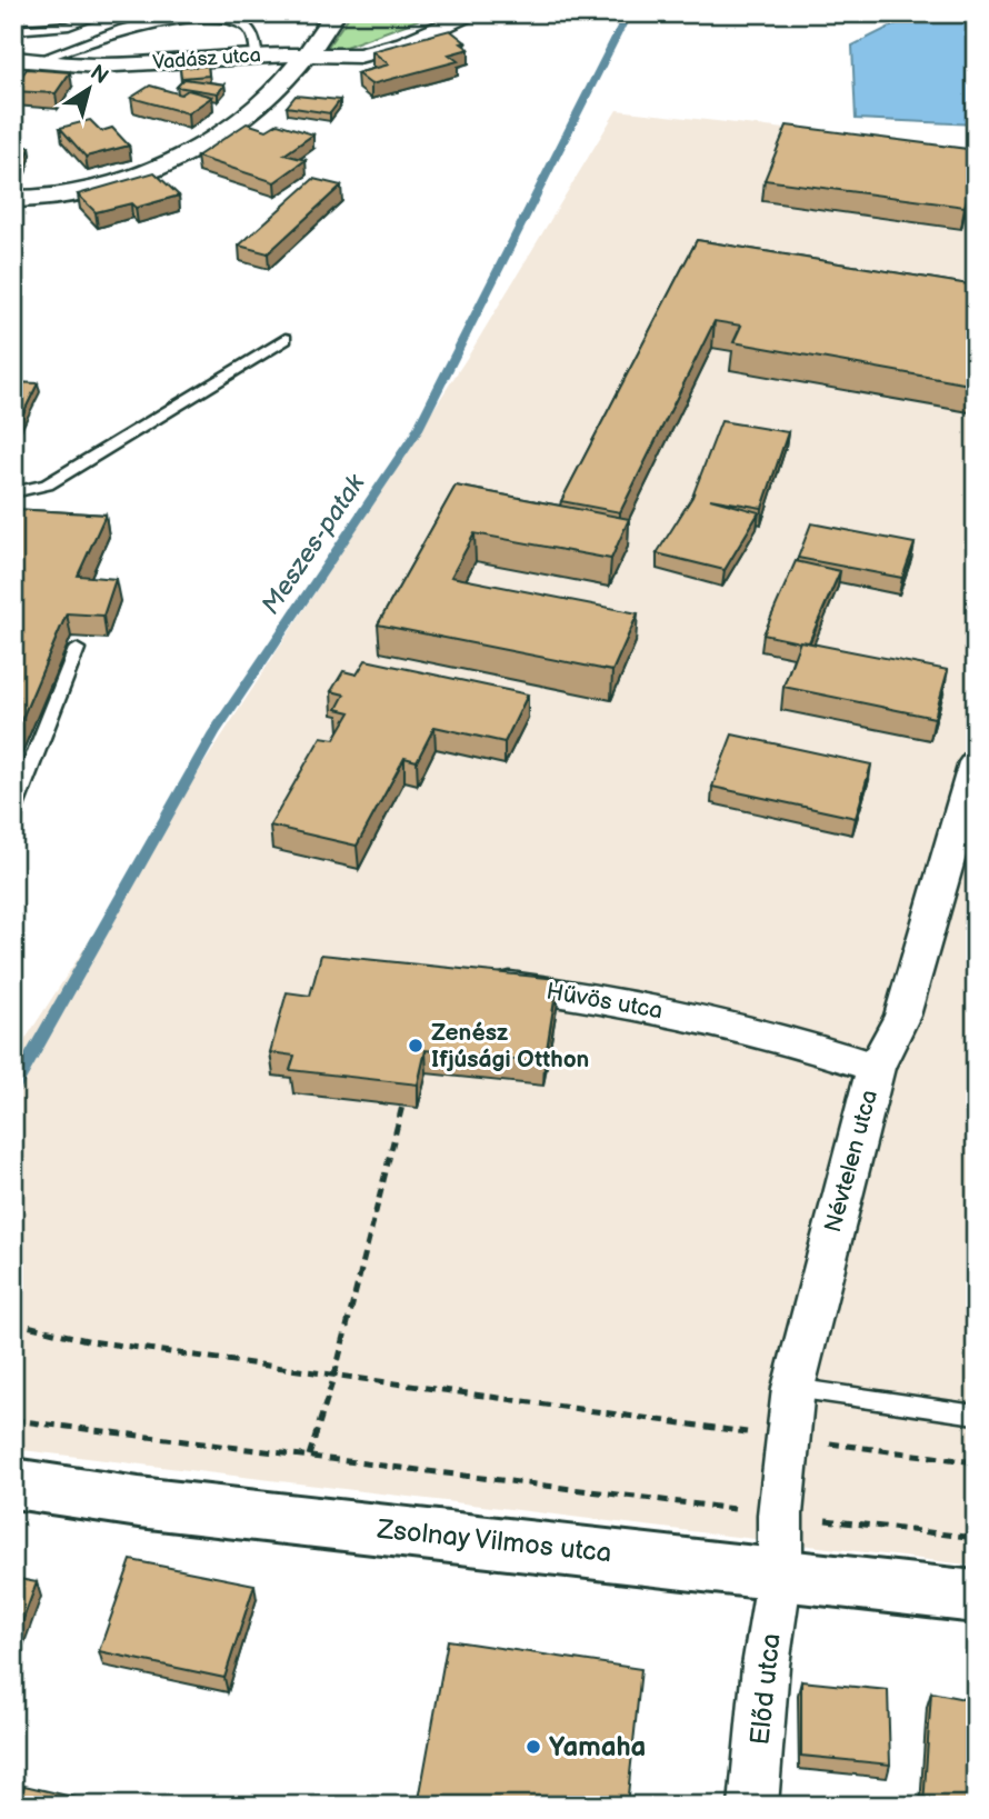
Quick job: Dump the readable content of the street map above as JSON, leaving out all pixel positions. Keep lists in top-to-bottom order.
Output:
{
  "streets": {
    "main road": ["Zsolnay Vilmos utca"],
    "street": [
      "Vadász utca",
      "Hűvös utca",
      "Névtelen utca",
      "Előd utca"
    ]
  },
  "crossings": [
    ["Hűvös utca", "Névtelen utca"],
    ["Névtelen utca", "Zsolnay Vilmos utca"],
    ["Névtelen utca", "Előd utca"],
    ["Zsolnay Vilmos utca", "Előd utca"]
  ],
  "water": ["Meszes-patak"],
  "places": ["Zenész Ifjúsági Otthon", "Yamaha"],
  "north": "top right"
}
